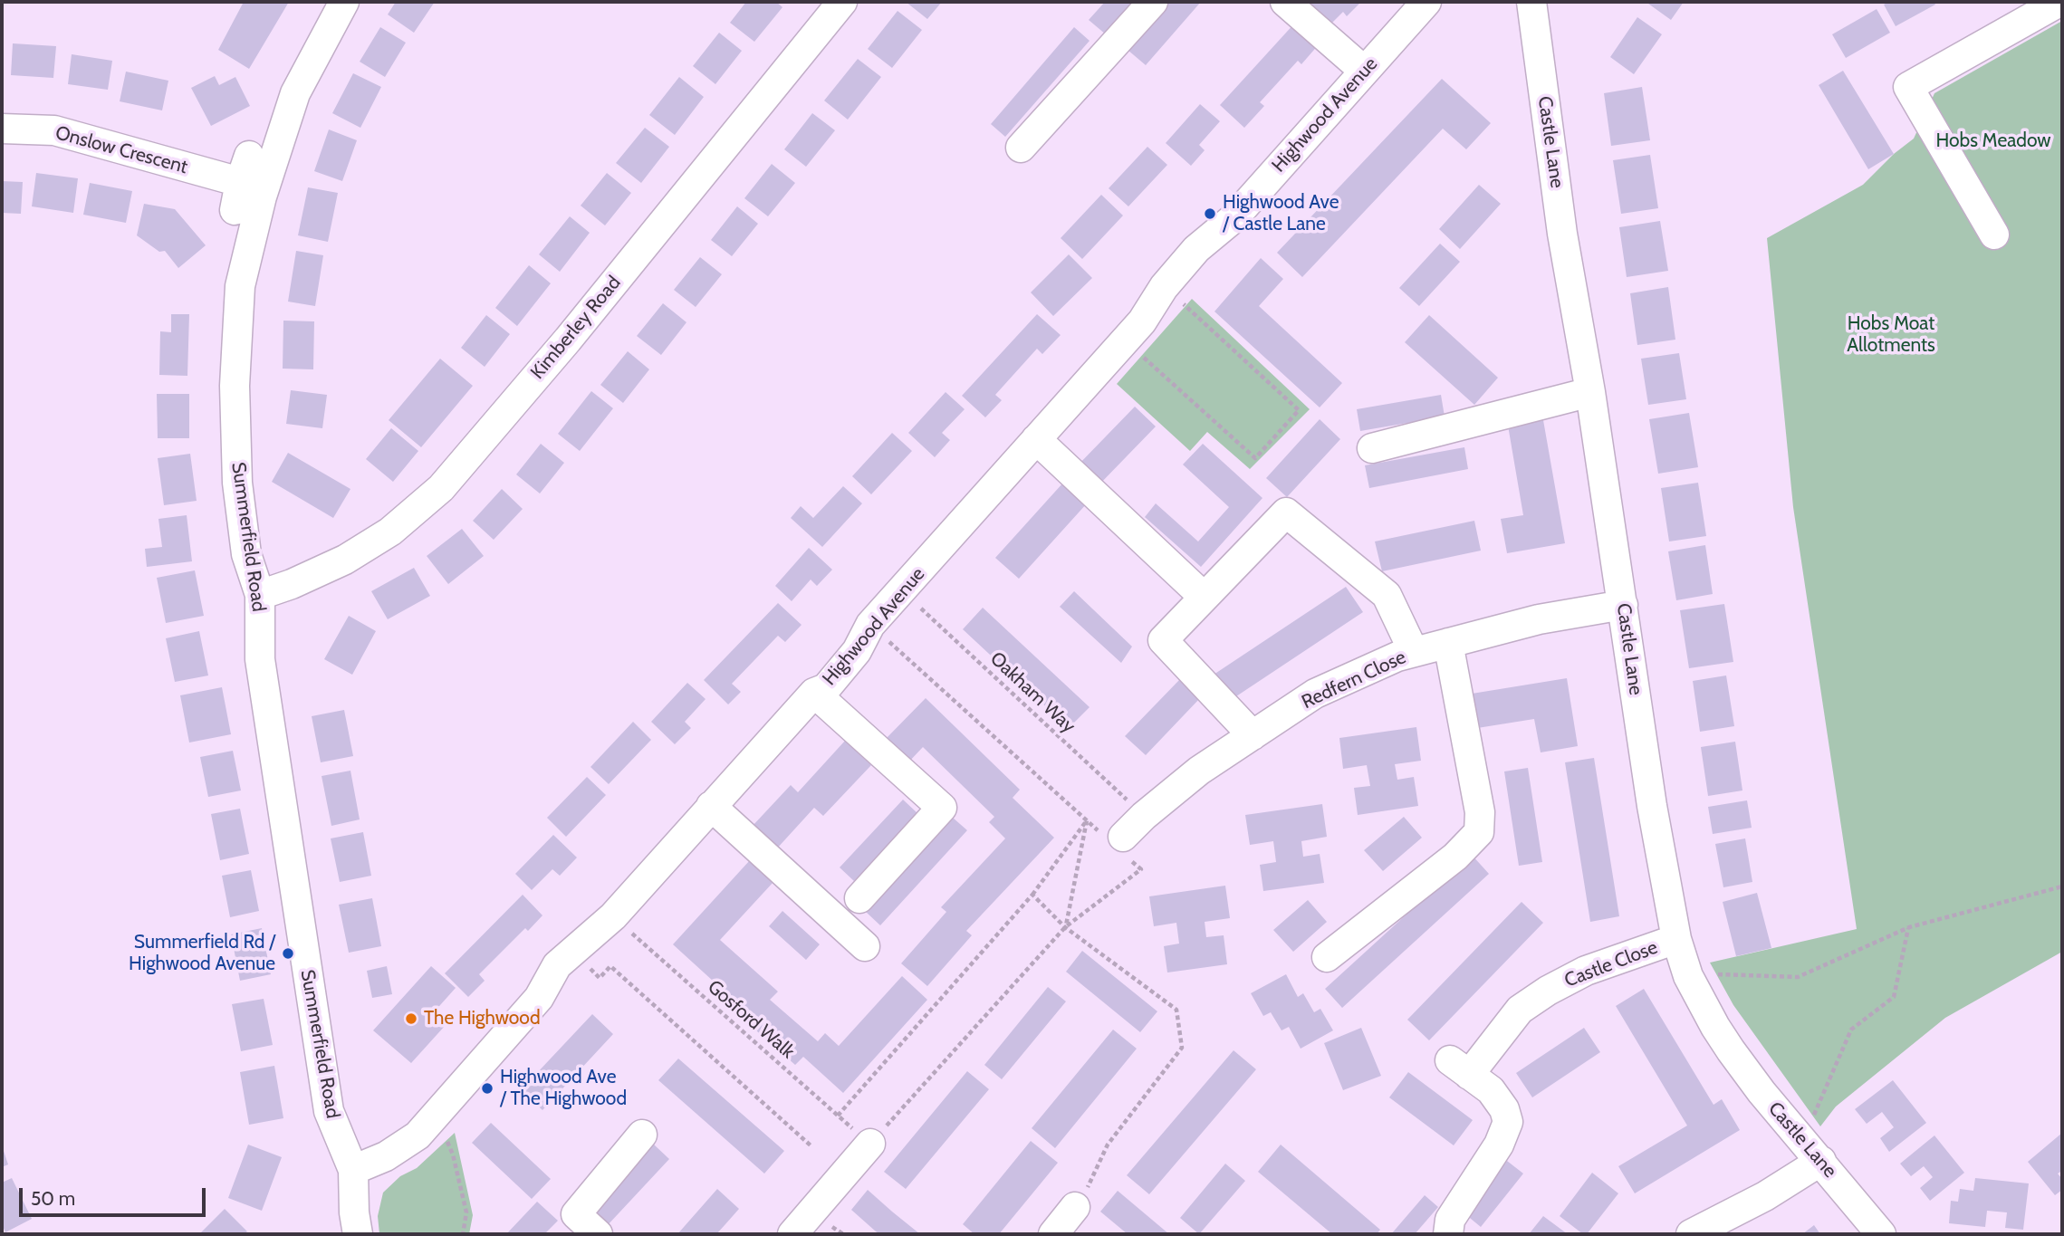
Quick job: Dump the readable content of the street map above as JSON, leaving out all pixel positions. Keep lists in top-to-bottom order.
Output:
{
  "streets": {
    "street": [
      "Highwood Avenue",
      "Castle Lane",
      "Onslow Crescent",
      "Kimberley Road",
      "Summerfield Road",
      "Redfern Close",
      "Castle Close"
    ],
    "path": ["Oakham Way", "Gosford Walk"]
  },
  "crossings": [
    ["Highwood Avenue", "Summerfield Road"],
    ["Highwood Avenue", "Oakham Way"],
    ["Highwood Avenue", "Gosford Walk"],
    ["Castle Lane", "Redfern Close"],
    ["Castle Lane", "Castle Close"],
    ["Kimberley Road", "Summerfield Road"],
    ["Redfern Close", "Oakham Way"]
  ],
  "parks": ["Hobs Meadow", "Hobs Moat Allotments"],
  "places": [
    "Highwood Ave / Castle Lane",
    "Summerfield Rd / Highwood Avenue",
    "The Highwood",
    "Highwood Ave / The Highwood"
  ],
  "scale_bar": "50 m"
}
